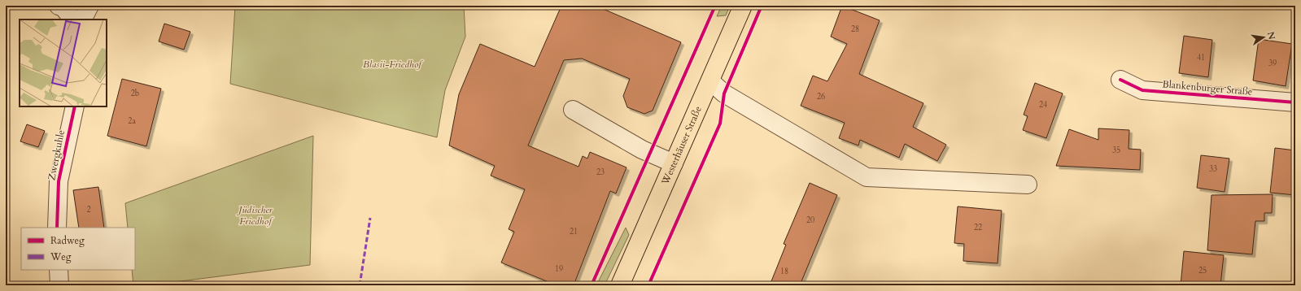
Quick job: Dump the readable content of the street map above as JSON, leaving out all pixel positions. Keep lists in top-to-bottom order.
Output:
{
  "streets": {
    "main road": ["Westerhäuser Straße"],
    "street": ["Blankenburger Straße", "Zwergkuhle"]
  },
  "parks": ["Blasii-Friedhof", "Jüdischer Friedhof"],
  "house_numbers": [
    "28",
    "41",
    "39",
    "2b",
    "26",
    "24",
    "2a",
    "35",
    "33",
    "23",
    "2",
    "20",
    "22",
    "21",
    "19",
    "25",
    "18"
  ],
  "legend": ["Radweg", "Weg"],
  "north": "right"
}
